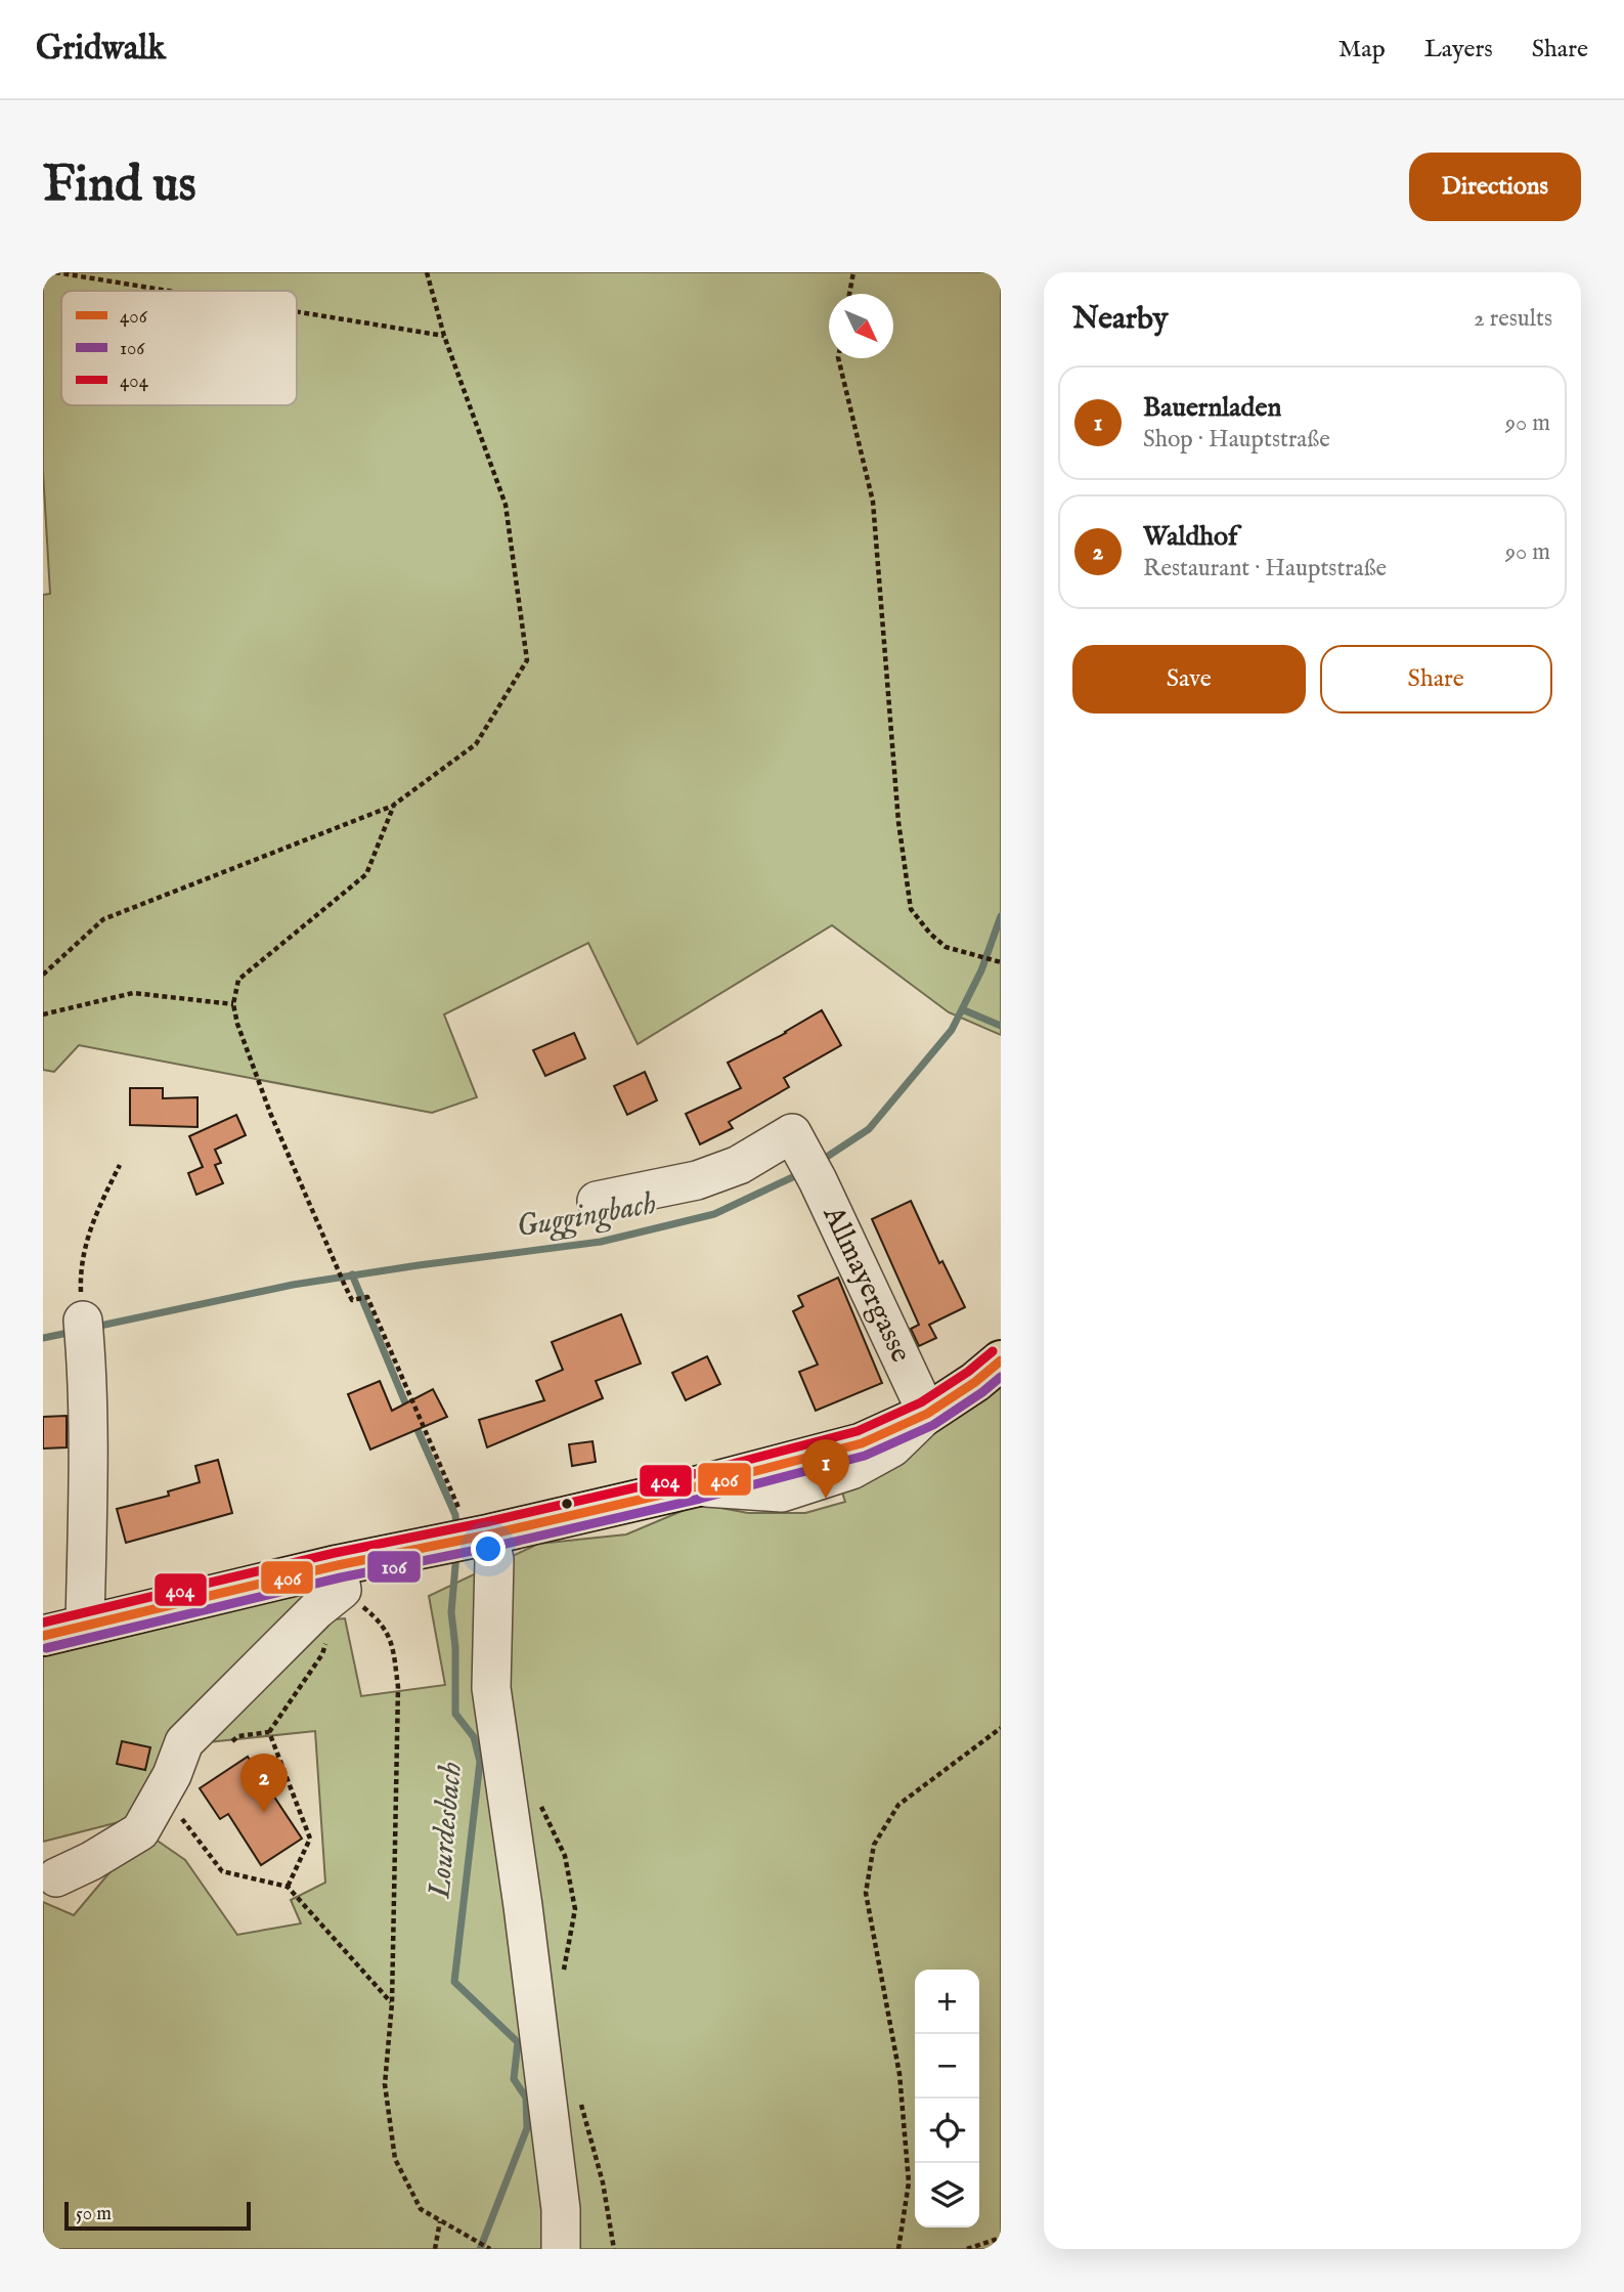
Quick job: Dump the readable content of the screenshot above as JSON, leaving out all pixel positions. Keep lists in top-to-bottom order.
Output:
{
  "streets": {
    "street": ["Allmayergasse"]
  },
  "water": ["Guggingbach", "Lourdesbach"],
  "lines": ["transit line 404", "transit line 406", "transit line 106"],
  "legend": ["406", "106", "404"],
  "scale_bar": "50 m",
  "north": "bottom right",
  "page": {
    "header": "Gridwalk",
    "nav": ["Map", "Layers", "Share"],
    "buttons": [
      "Directions",
      ["Save", "Share"]
    ],
    "title": "Find us",
    "heading": ["Nearby", "2 results"],
    "list": [
      {
        "mark": "1",
        "name": "Bauernladen",
        "note": "Shop · Hauptstraße",
        "value": "90 m"
      },
      {
        "mark": "2",
        "name": "Waldhof",
        "note": "Restaurant · Hauptstraße",
        "value": "90 m"
      }
    ],
    "pins": ["1", "2"],
    "map_buttons": ["+", "−"],
    "scale": "50 m"
  }
}
